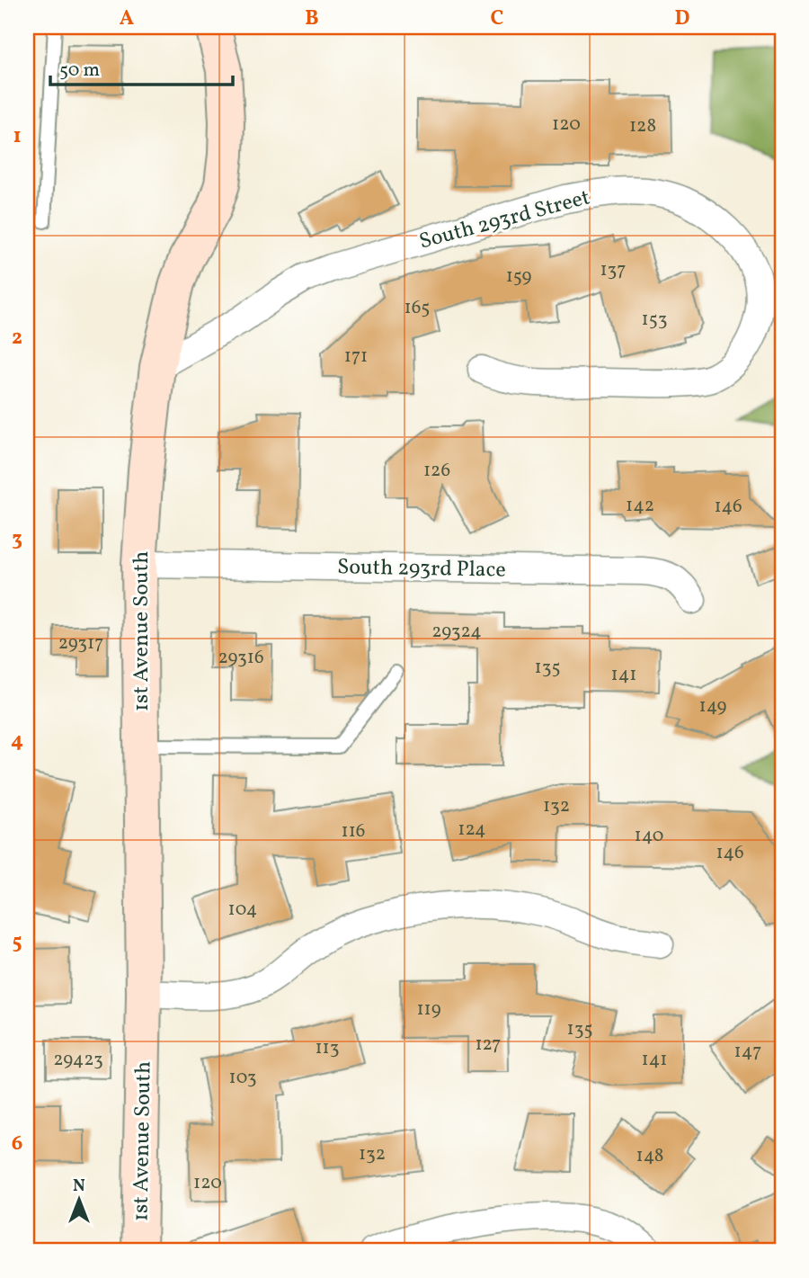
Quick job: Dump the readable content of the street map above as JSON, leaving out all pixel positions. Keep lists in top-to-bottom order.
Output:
{
  "streets": {
    "street": ["South 293rd Street", "South 293rd Place", "1st Avenue South"]
  },
  "crossings": [
    ["South 293rd Street", "1st Avenue South"],
    ["South 293rd Place", "1st Avenue South"]
  ],
  "house_numbers": [
    "120",
    "128",
    "137",
    "159",
    "165",
    "153",
    "171",
    "126",
    "142",
    "146",
    "29324",
    "29317",
    "29316",
    "135",
    "141",
    "149",
    "132",
    "124",
    "116",
    "140",
    "146",
    "104",
    "119",
    "135",
    "127",
    "113",
    "147",
    "29423",
    "141",
    "103",
    "132",
    "148",
    "120"
  ],
  "scale_bar": "50 m",
  "north": "top",
  "grid": {
    "columns": [
      "A",
      "B",
      "C",
      "D"
    ],
    "rows": [
      "1",
      "2",
      "3",
      "4",
      "5",
      "6"
    ]
  }
}
